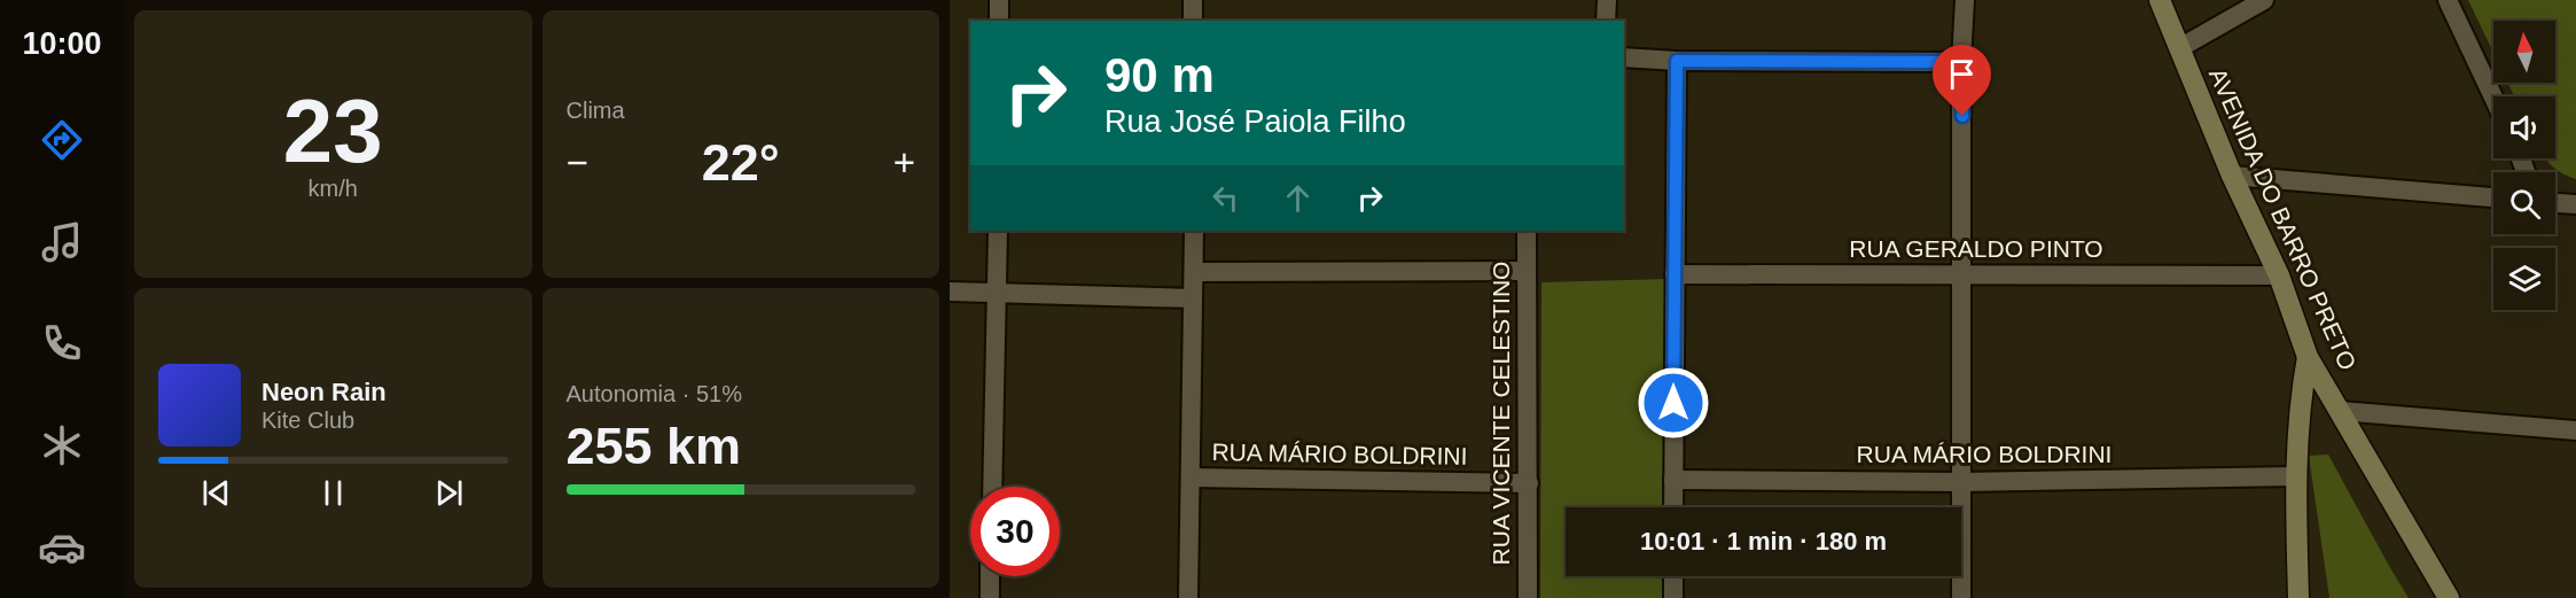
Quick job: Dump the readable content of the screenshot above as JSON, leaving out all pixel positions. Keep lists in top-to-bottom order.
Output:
{
  "streets": {
    "street": [
      "AVENIDA DO BARRO PRETO",
      "RUA GERALDO PINTO",
      "RUA VICENTE CELESTINO",
      "RUA MÁRIO BOLDRINI"
    ]
  },
  "crossings": [
    ["AVENIDA DO BARRO PRETO", "RUA GERALDO PINTO"],
    ["RUA VICENTE CELESTINO", "RUA MÁRIO BOLDRINI"]
  ],
  "north": "top",
  "page": {
    "tabs": "10:00",
    "tile": [
      ["23", "km/h"],
      "Clima",
      ["Autonomia · 51%", "255 km"]
    ],
    "turn": ["90 m", "Rua José Paiola Filho"],
    "heat": ["−", "22°", "+"],
    "song": ["Neon Rain", "Kite Club"],
    "limit": "30",
    "trip": "10:01 · 1 min · 180 m"
  }
}
